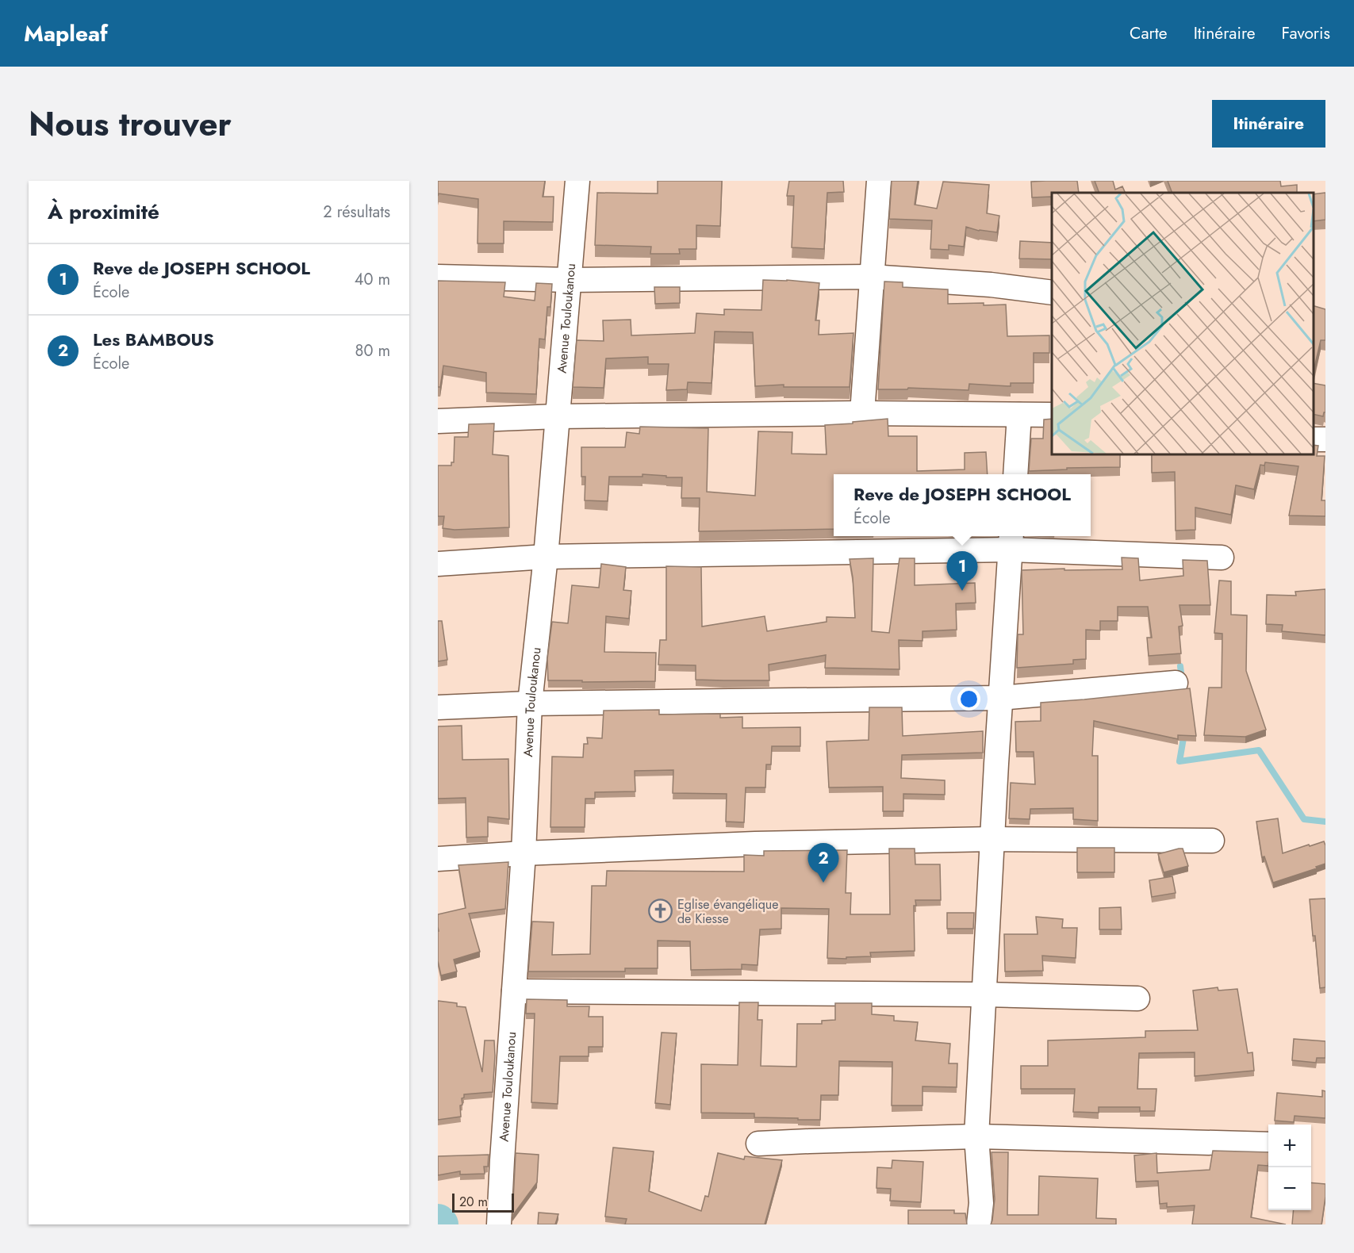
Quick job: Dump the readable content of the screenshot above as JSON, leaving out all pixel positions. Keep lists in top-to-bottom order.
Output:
{
  "streets": {
    "street": ["Avenue Touloukanou"]
  },
  "places": {
    "church": ["Eglise évangélique de Kiesse"]
  },
  "scale_bar": "20 m",
  "page": {
    "header": "Mapleaf",
    "nav": ["Carte", "Itinéraire", "Favoris"],
    "title": "Nous trouver",
    "buttons": "Itinéraire",
    "heading": ["À proximité", "2 résultats"],
    "list": [
      {
        "mark": "1",
        "name": "Reve de JOSEPH SCHOOL",
        "note": "École",
        "value": "40 m"
      },
      {
        "mark": "2",
        "name": "Les BAMBOUS",
        "note": "École",
        "value": "80 m"
      }
    ],
    "popup": ["Reve de JOSEPH SCHOOL", "École"],
    "pins": ["1", "2"],
    "map_buttons": ["+", "−"],
    "scale": "20 m"
  }
}
